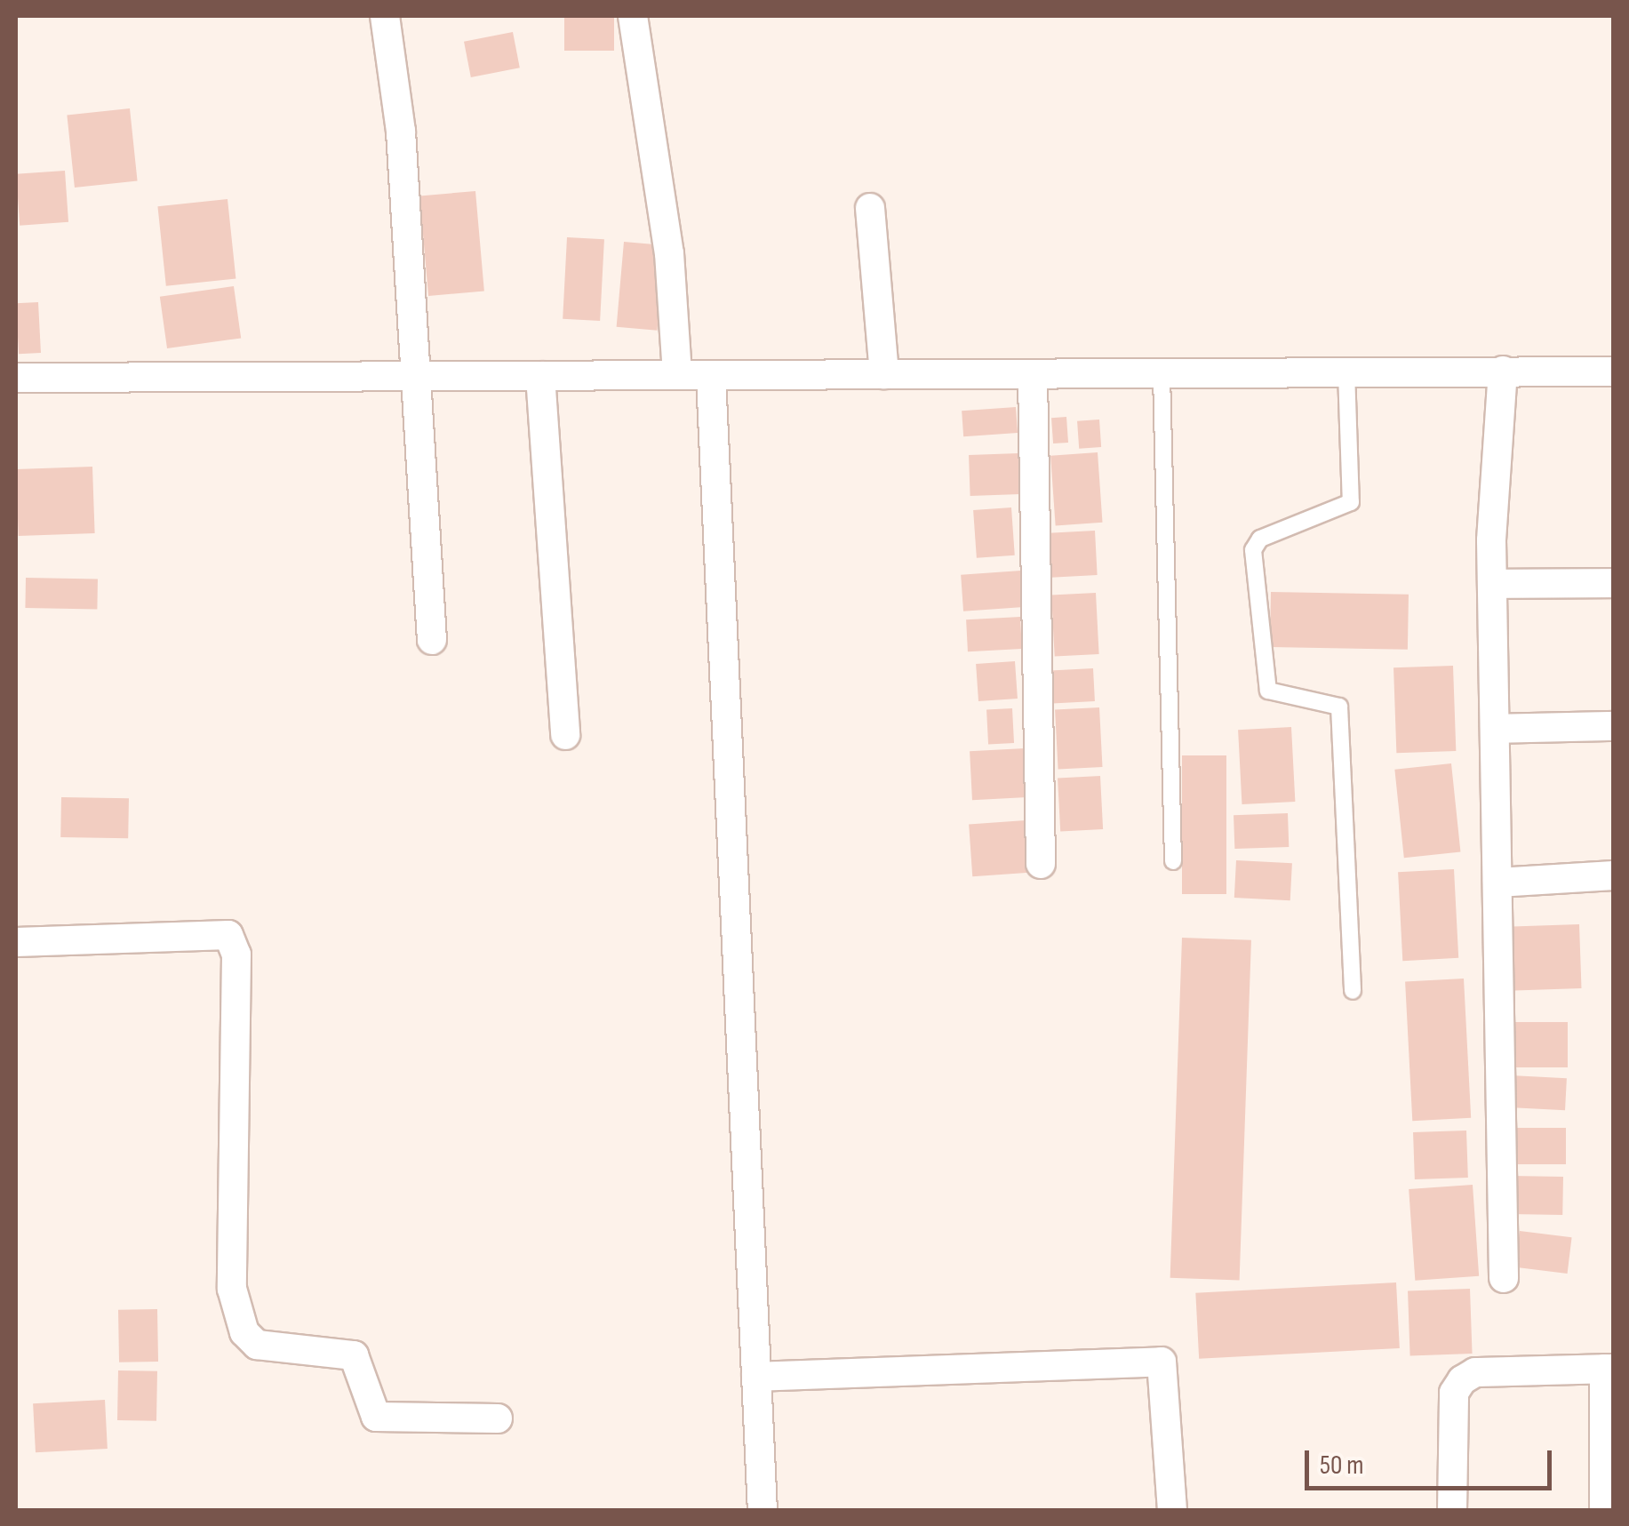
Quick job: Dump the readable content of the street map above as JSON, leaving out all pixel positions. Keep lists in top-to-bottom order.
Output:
{
  "scale_bar": "50 m"
}
